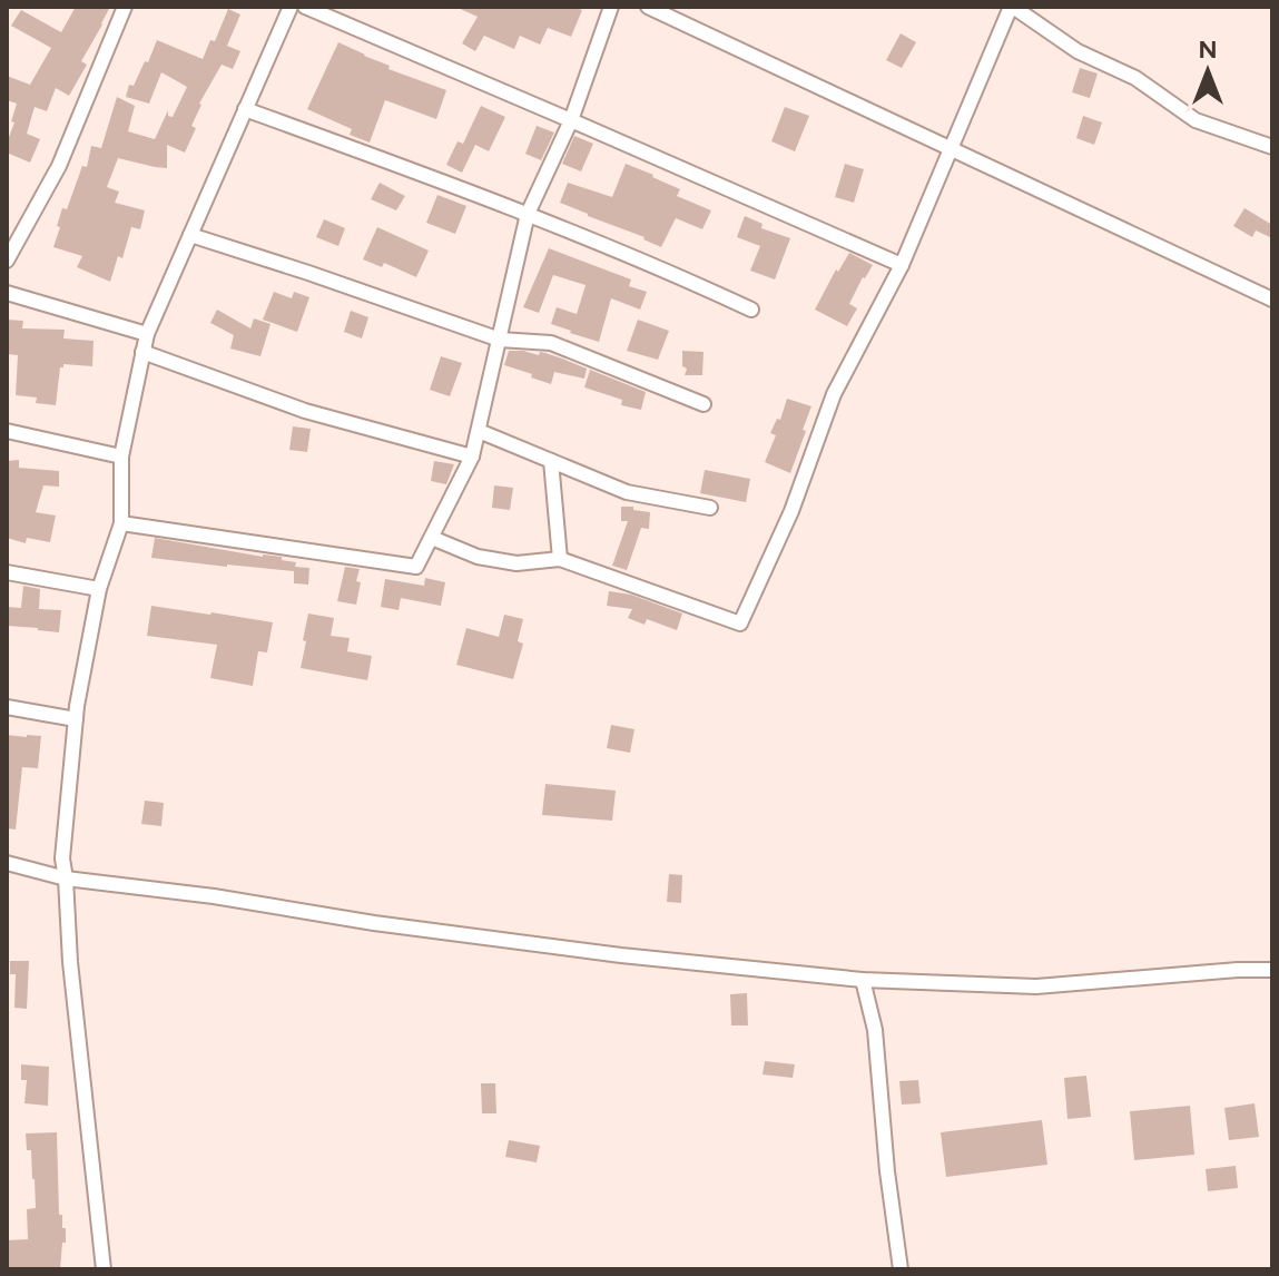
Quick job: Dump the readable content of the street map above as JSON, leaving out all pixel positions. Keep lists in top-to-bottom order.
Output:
{
  "north": "top"
}
